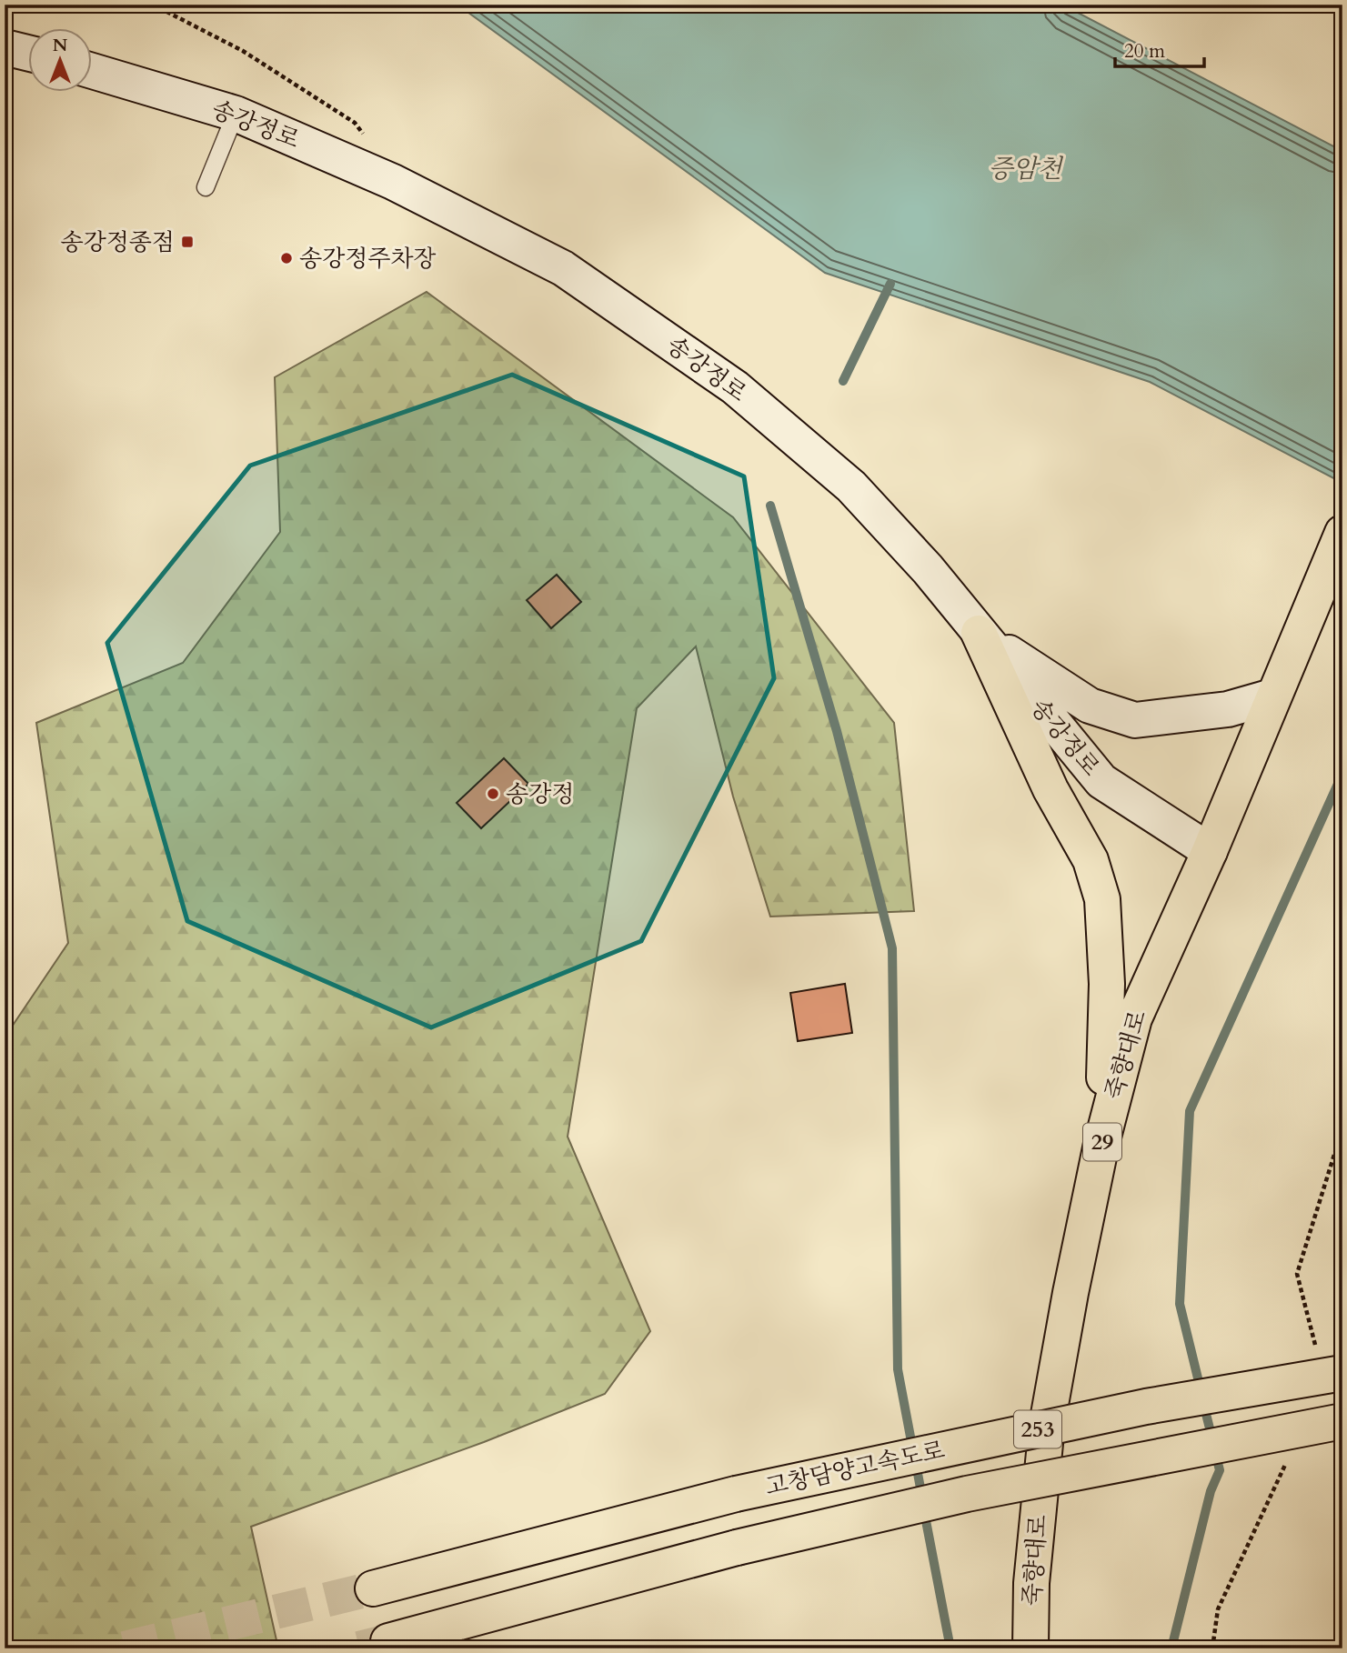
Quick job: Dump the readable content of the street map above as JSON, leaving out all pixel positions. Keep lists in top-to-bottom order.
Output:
{
  "streets": {
    "main road": [
      "송강정로",
      "죽향대로",
      "29",
      "253",
      "고창담양고속도로"
    ]
  },
  "crossings": [
    ["송강정로", "죽향대로"]
  ],
  "water": ["증암천"],
  "places": {
    "transit": ["송강정종점"],
    "other": ["송강정주차장", "송강정"]
  },
  "scale_bar": "20 m",
  "north": "top"
}
